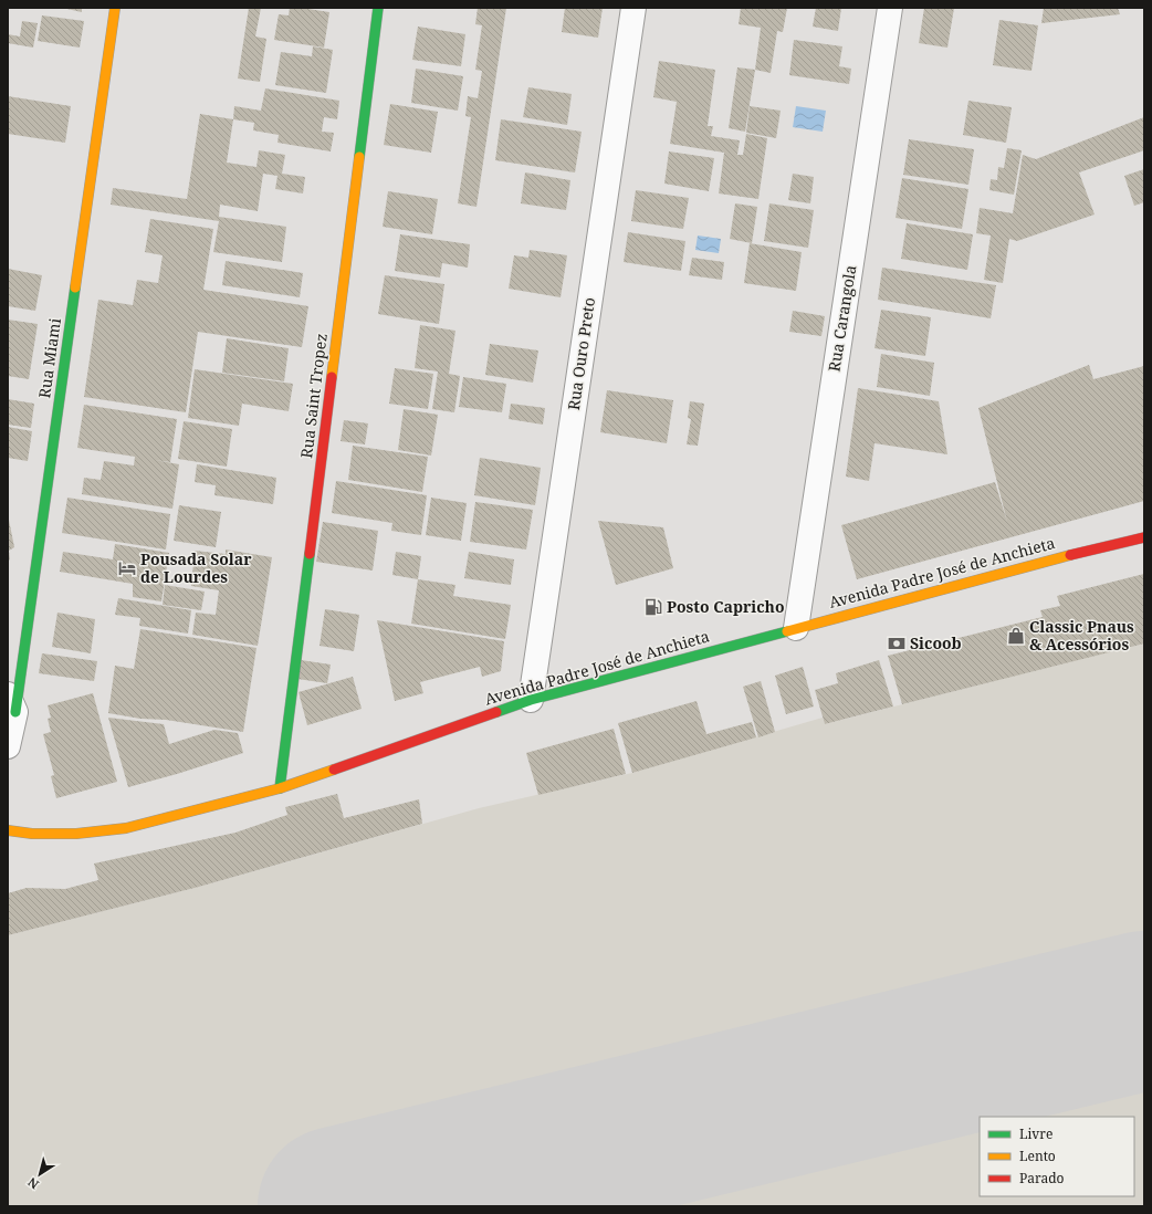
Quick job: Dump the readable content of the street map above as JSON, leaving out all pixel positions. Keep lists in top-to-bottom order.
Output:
{
  "streets": {
    "street": [
      "Rua Carangola",
      "Rua Ouro Preto",
      "Rua Miami",
      "Rua Saint Tropez",
      "Avenida Padre José de Anchieta"
    ]
  },
  "crossings": [
    ["Rua Carangola", "Avenida Padre José de Anchieta"],
    ["Rua Ouro Preto", "Avenida Padre José de Anchieta"],
    ["Rua Saint Tropez", "Avenida Padre José de Anchieta"]
  ],
  "places": {
    "hotel": ["Pousada Solar de Lourdes"],
    "fuel station": ["Posto Capricho"],
    "shop": ["Classic Pnaus & Acessórios"],
    "bank": ["Sicoob"]
  },
  "legend": ["Livre", "Lento", "Parado"],
  "north": "bottom left"
}
